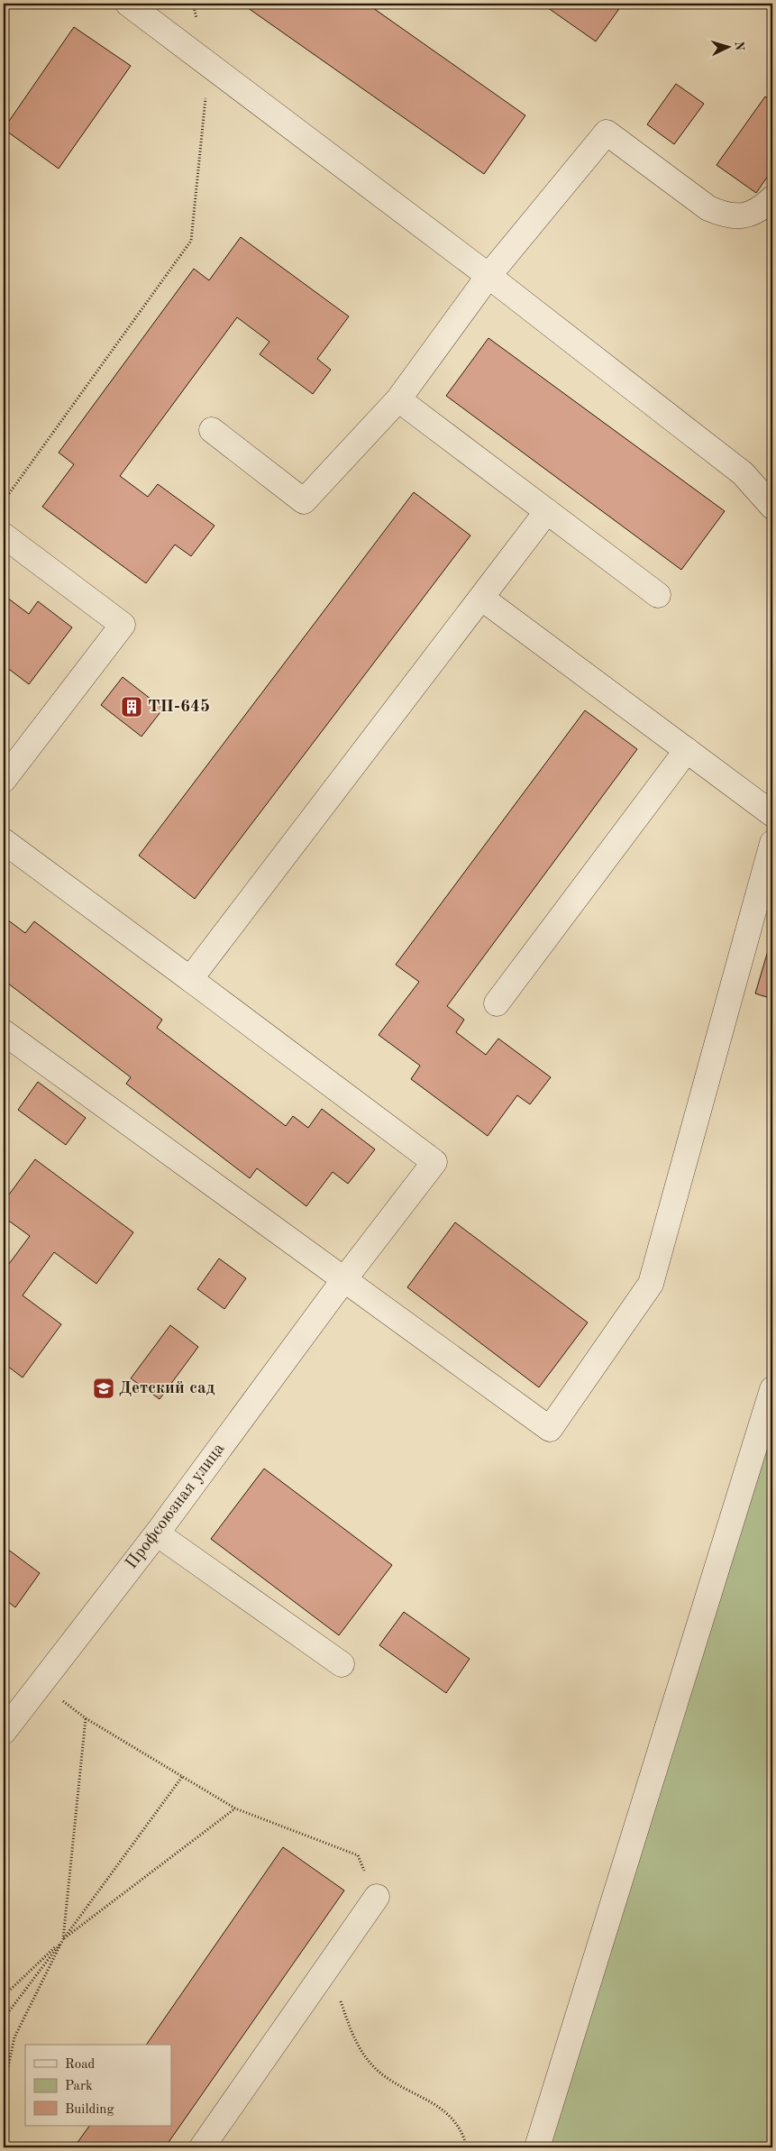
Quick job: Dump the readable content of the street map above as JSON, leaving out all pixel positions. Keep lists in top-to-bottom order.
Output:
{
  "streets": {
    "street": ["Профсоюзная улица"]
  },
  "places": {
    "building": ["ТП-645"],
    "school or university": ["Детский сад"]
  },
  "legend": ["Road", "Park", "Building"],
  "north": "right"
}
